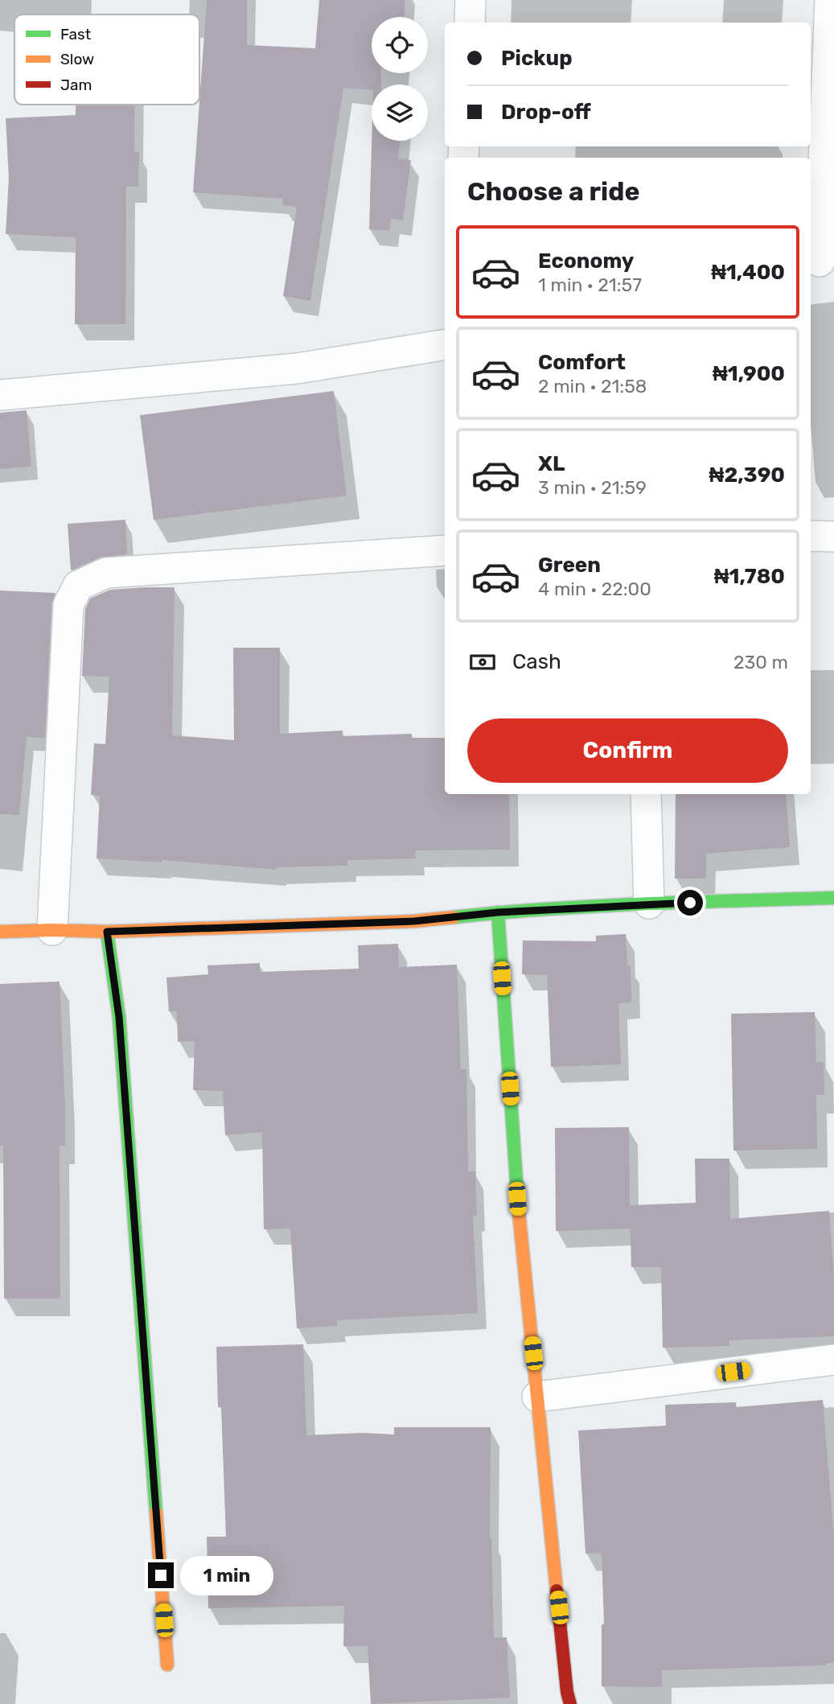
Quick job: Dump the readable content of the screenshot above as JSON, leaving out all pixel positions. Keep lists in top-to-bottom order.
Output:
{
  "legend": ["Fast", "Slow", "Jam"],
  "page": {
    "banner": ["Pickup", "Drop-off"],
    "heading": "Choose a ride",
    "list": [
      {
        "name": "Economy",
        "note": "1 min · 21:57",
        "value": "₦1,400"
      },
      {
        "name": "Comfort",
        "note": "2 min · 21:58",
        "value": "₦1,900"
      },
      {
        "name": "XL",
        "note": "3 min · 21:59",
        "value": "₦2,390"
      },
      {
        "name": "Green",
        "note": "4 min · 22:00",
        "value": "₦1,780"
      }
    ],
    "pay": ["Cash", "230 m"],
    "buttons": "Confirm",
    "bubble": "1 min"
  }
}
